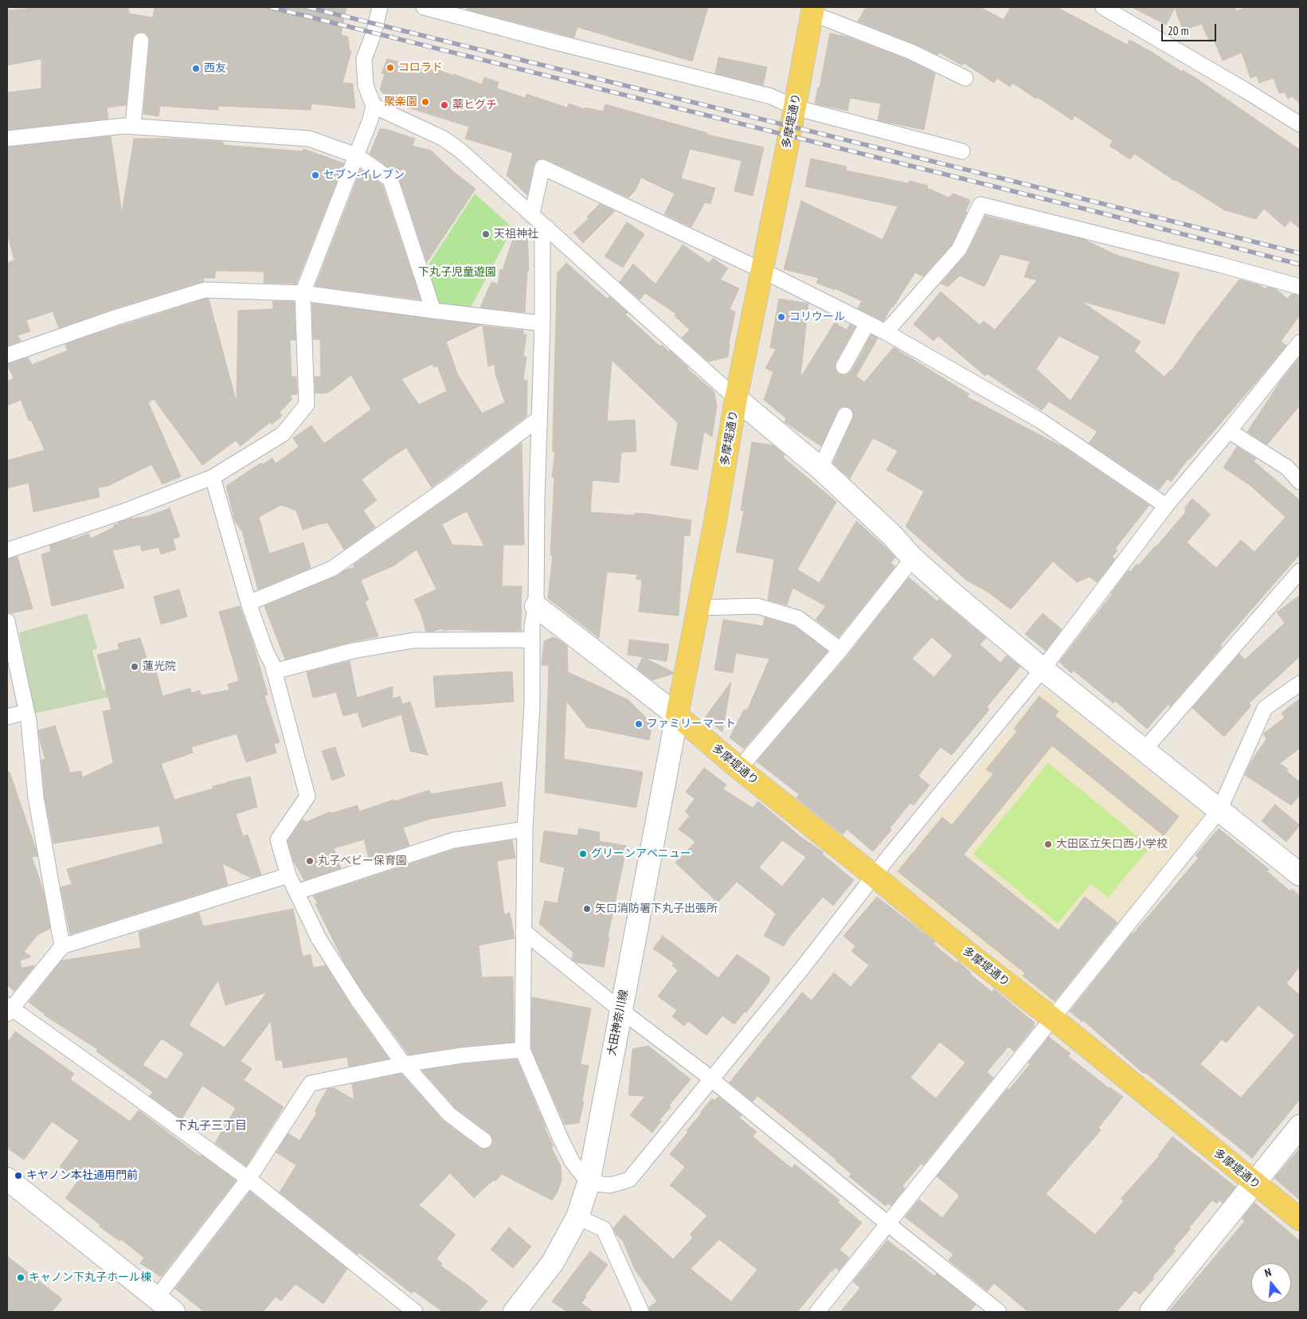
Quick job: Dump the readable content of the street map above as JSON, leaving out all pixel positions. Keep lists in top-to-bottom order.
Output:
{
  "streets": {
    "main road": ["多摩堤通り"],
    "street": ["大田神奈川線"]
  },
  "crossings": [
    ["多摩堤通り", "大田神奈川線"]
  ],
  "districts": ["下丸子三丁目"],
  "parks": ["下丸子児童遊園"],
  "places": [
    "コロラド",
    "西友",
    "聚楽園",
    "薬ヒグチ",
    "セブン-イレブン",
    "天祖神社",
    "コリウール",
    "蓮光院",
    "ファミリーマート",
    "大田区立矢口西小学校",
    "グリーンアベニュー",
    "丸子ベビー保育園",
    "矢口消防署下丸子出張所",
    "キヤノン本社通用門前",
    "キャノン下丸子ホール棟"
  ],
  "scale_bar": "20 m",
  "north": "top"
}
